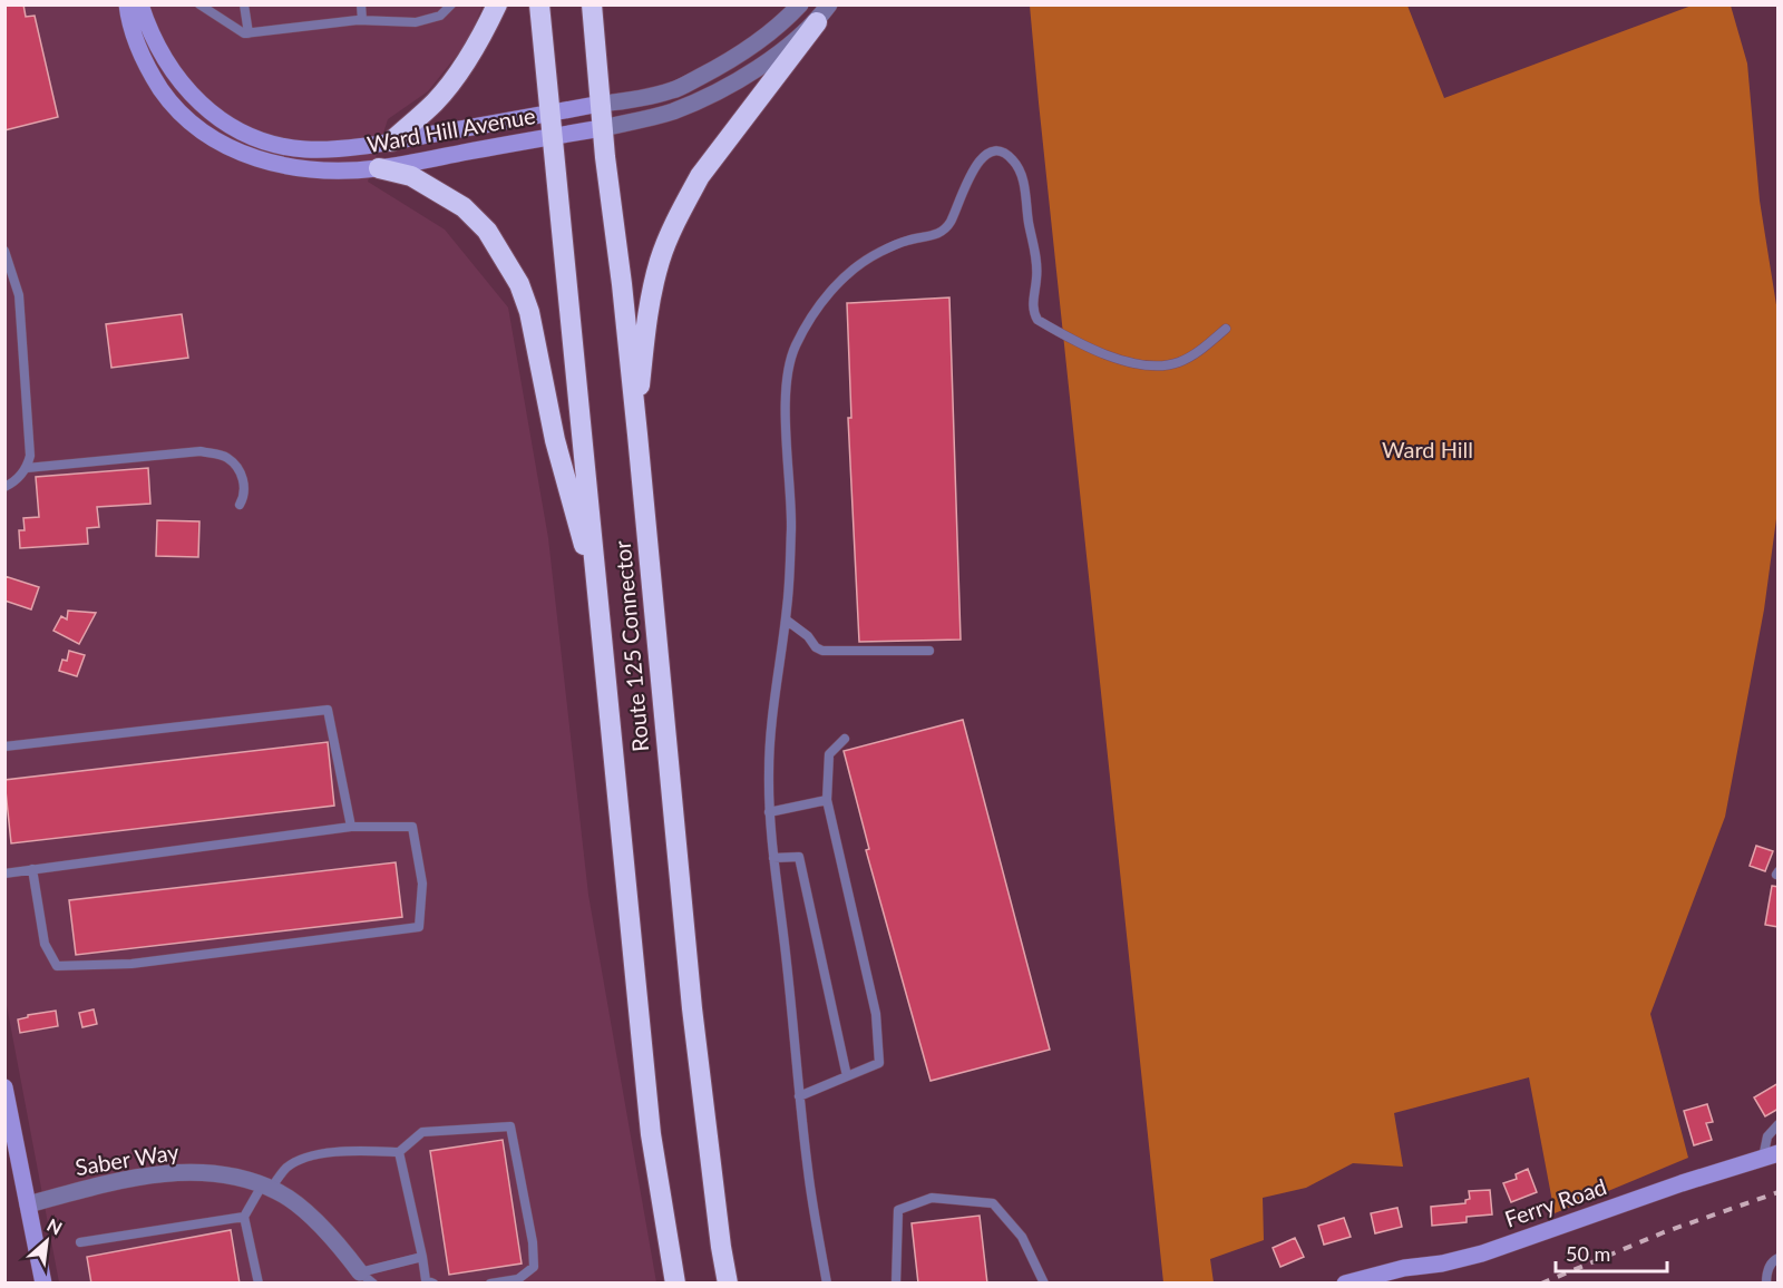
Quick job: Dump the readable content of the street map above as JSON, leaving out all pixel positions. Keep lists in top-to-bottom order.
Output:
{
  "streets": {
    "highway": ["Route 125 Connector"],
    "street": ["Ward Hill Avenue", "Saber Way", "Ferry Road"]
  },
  "crossings": [
    ["Ward Hill Avenue", "Route 125 Connector"]
  ],
  "parks": ["Ward Hill"],
  "scale_bar": "50 m",
  "north": "top right"
}
